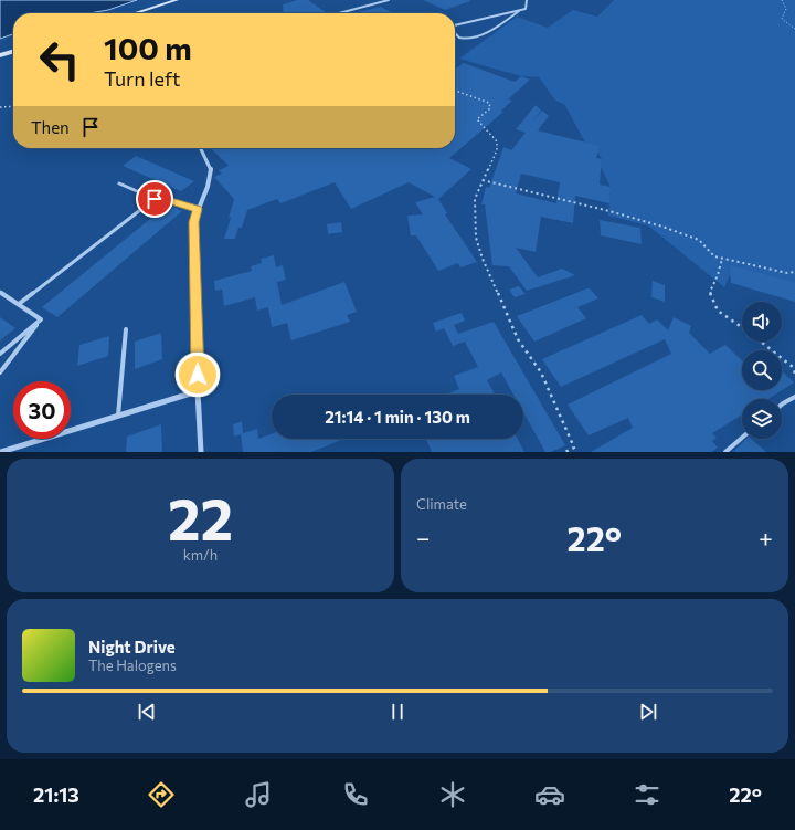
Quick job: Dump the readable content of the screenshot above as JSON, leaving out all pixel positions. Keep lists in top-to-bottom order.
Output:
{
  "page": {
    "turn": ["100 m", "Turn left"],
    "then": "Then",
    "limit": "30",
    "trip": "21:14 · 1 min · 130 m",
    "tile": [
      ["22", "km/h"],
      "Climate"
    ],
    "heat": ["−", "22°", "+"],
    "song": ["Night Drive", "The Halogens"],
    "tabs": ["21:13", "22°"]
  }
}
